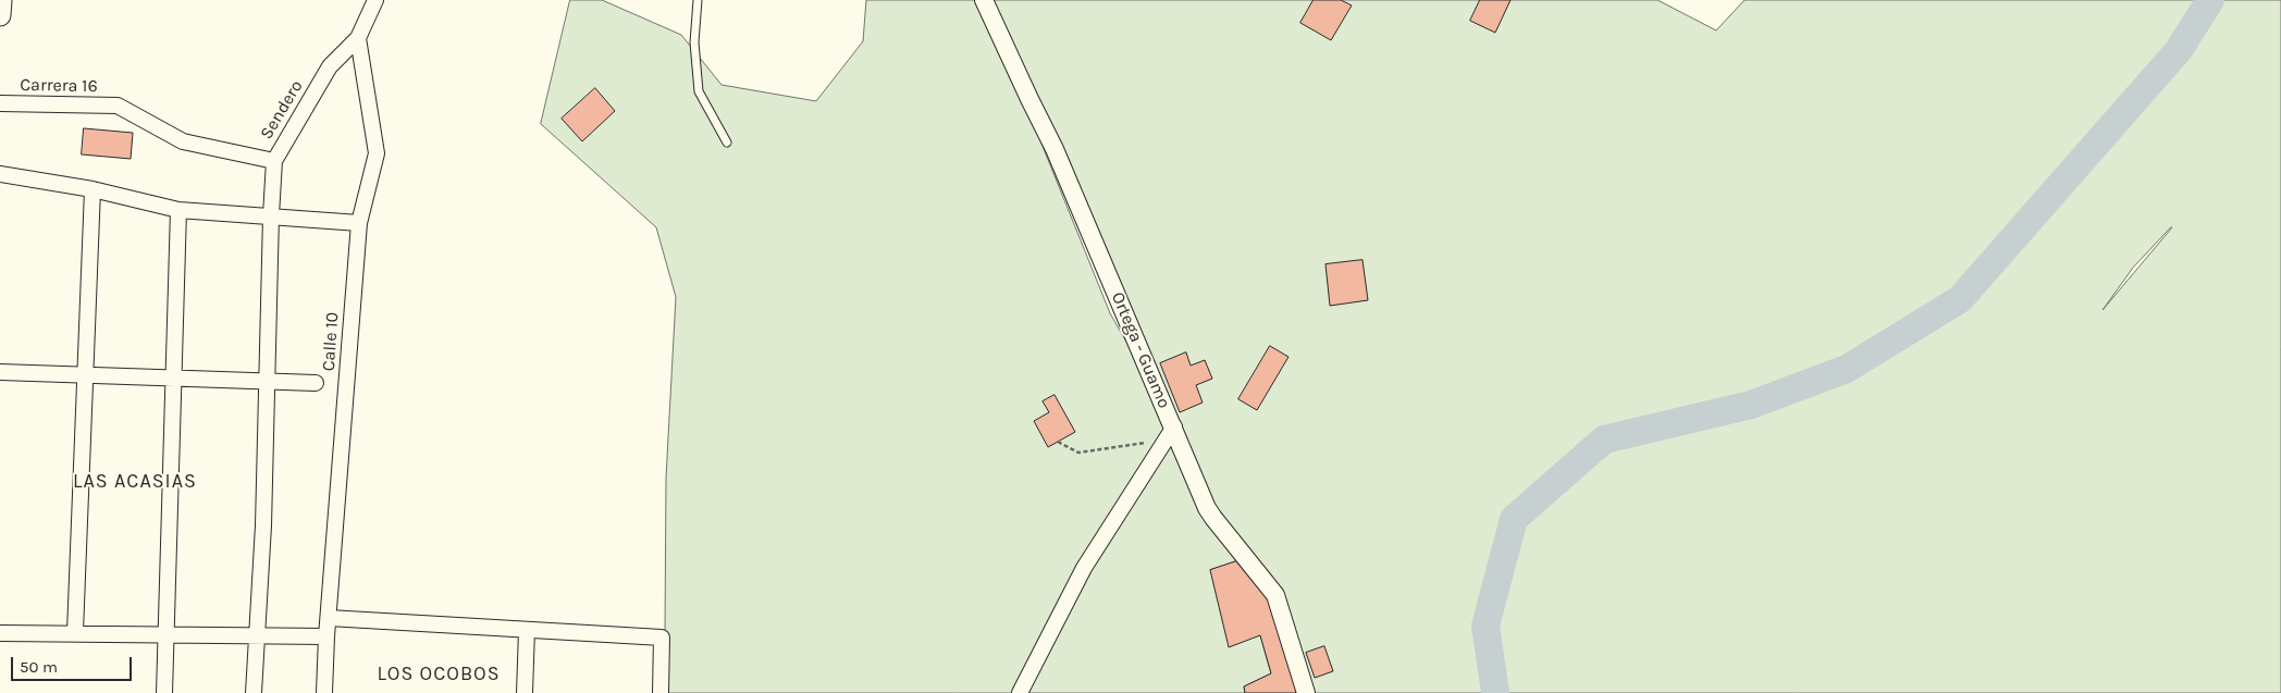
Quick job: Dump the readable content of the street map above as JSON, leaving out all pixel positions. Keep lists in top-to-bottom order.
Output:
{
  "streets": {
    "street": [
      "Carrera 16",
      "Sendero",
      "Calle 10",
      "Ortega - Guamo"
    ]
  },
  "crossings": [
    ["Carrera 16", "Sendero"],
    ["Sendero", "Calle 10"]
  ],
  "districts": ["LAS ACASIAS", "LOS OCOBOS"],
  "scale_bar": "50 m"
}
